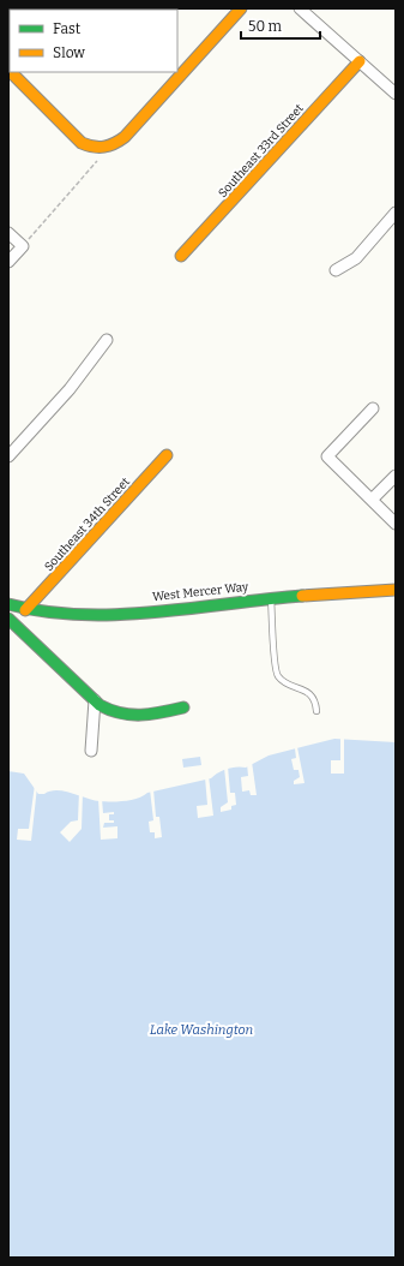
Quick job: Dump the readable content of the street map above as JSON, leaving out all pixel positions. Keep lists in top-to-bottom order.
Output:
{
  "streets": {
    "street": ["Southeast 33rd Street", "Southeast 34th Street", "West Mercer Way"]
  },
  "crossings": [
    ["Southeast 34th Street", "West Mercer Way"]
  ],
  "water": ["Lake Washington"],
  "legend": ["Fast", "Slow"],
  "scale_bar": "50 m"
}
